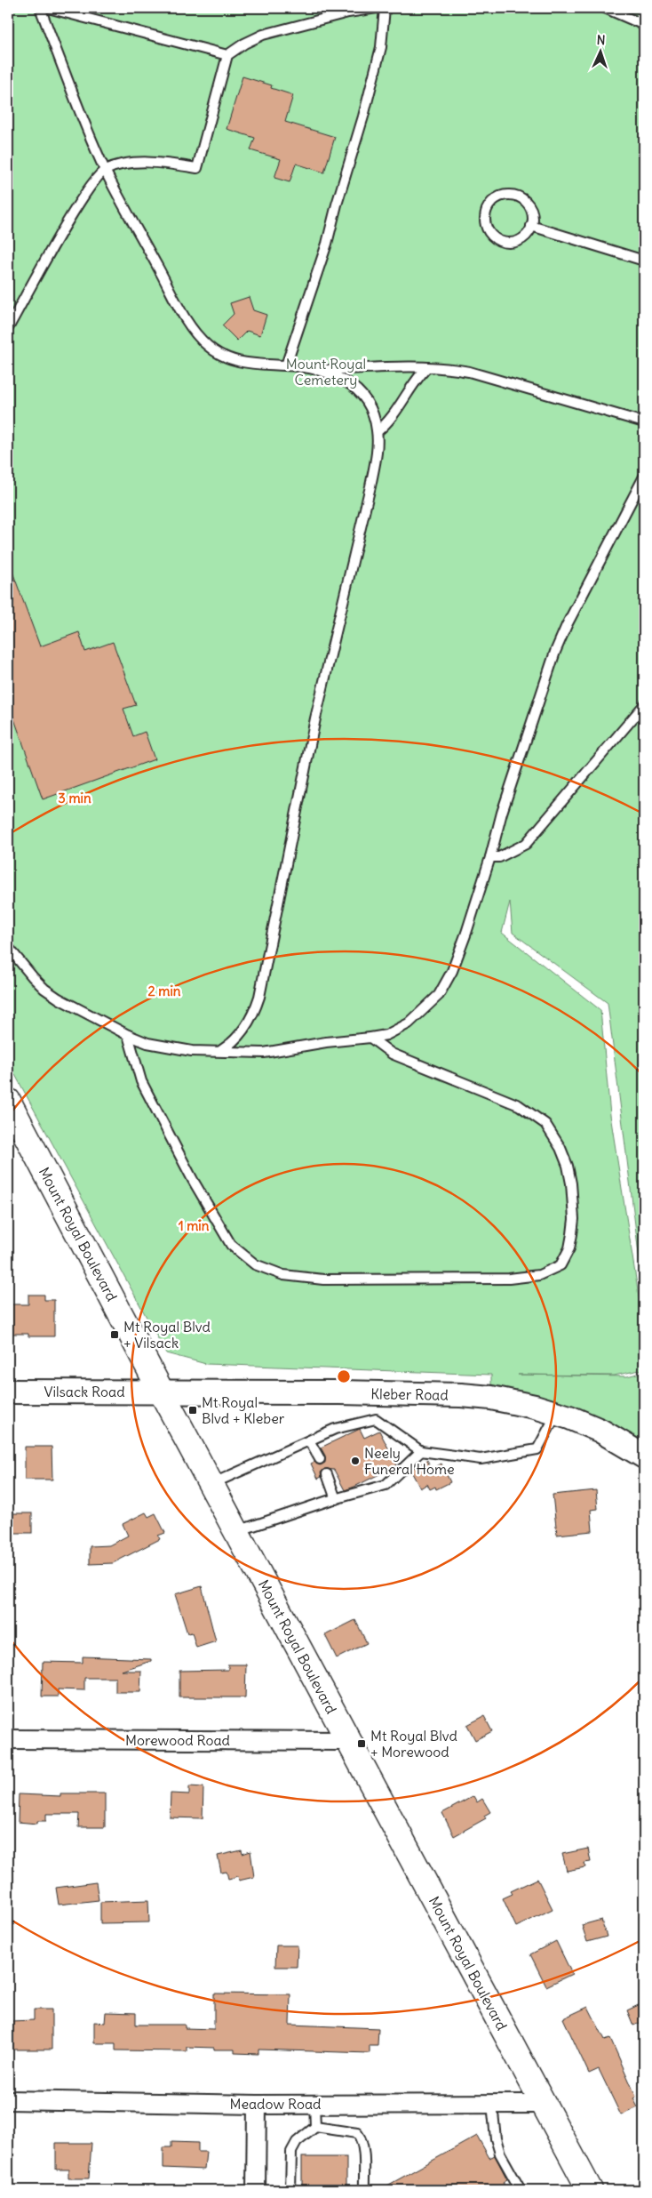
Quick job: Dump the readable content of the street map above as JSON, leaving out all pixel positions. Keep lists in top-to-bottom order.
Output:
{
  "streets": {
    "main road": ["Mount Royal Boulevard"],
    "street": [
      "Vilsack Road",
      "Kleber Road",
      "Morewood Road",
      "Meadow Road"
    ]
  },
  "crossings": [
    ["Mount Royal Boulevard", "Vilsack Road"],
    ["Mount Royal Boulevard", "Kleber Road"],
    ["Mount Royal Boulevard", "Morewood Road"],
    ["Mount Royal Boulevard", "Meadow Road"],
    ["Vilsack Road", "Kleber Road"]
  ],
  "parks": ["Mount Royal Cemetery"],
  "places": {
    "transit": ["Mt Royal Blvd + Vilsack", "Mt Royal Blvd + Kleber", "Mt Royal Blvd + Morewood"],
    "other": ["Neely Funeral Home"]
  },
  "north": "top",
  "rings": ["3 min", "2 min", "1 min"]
}
